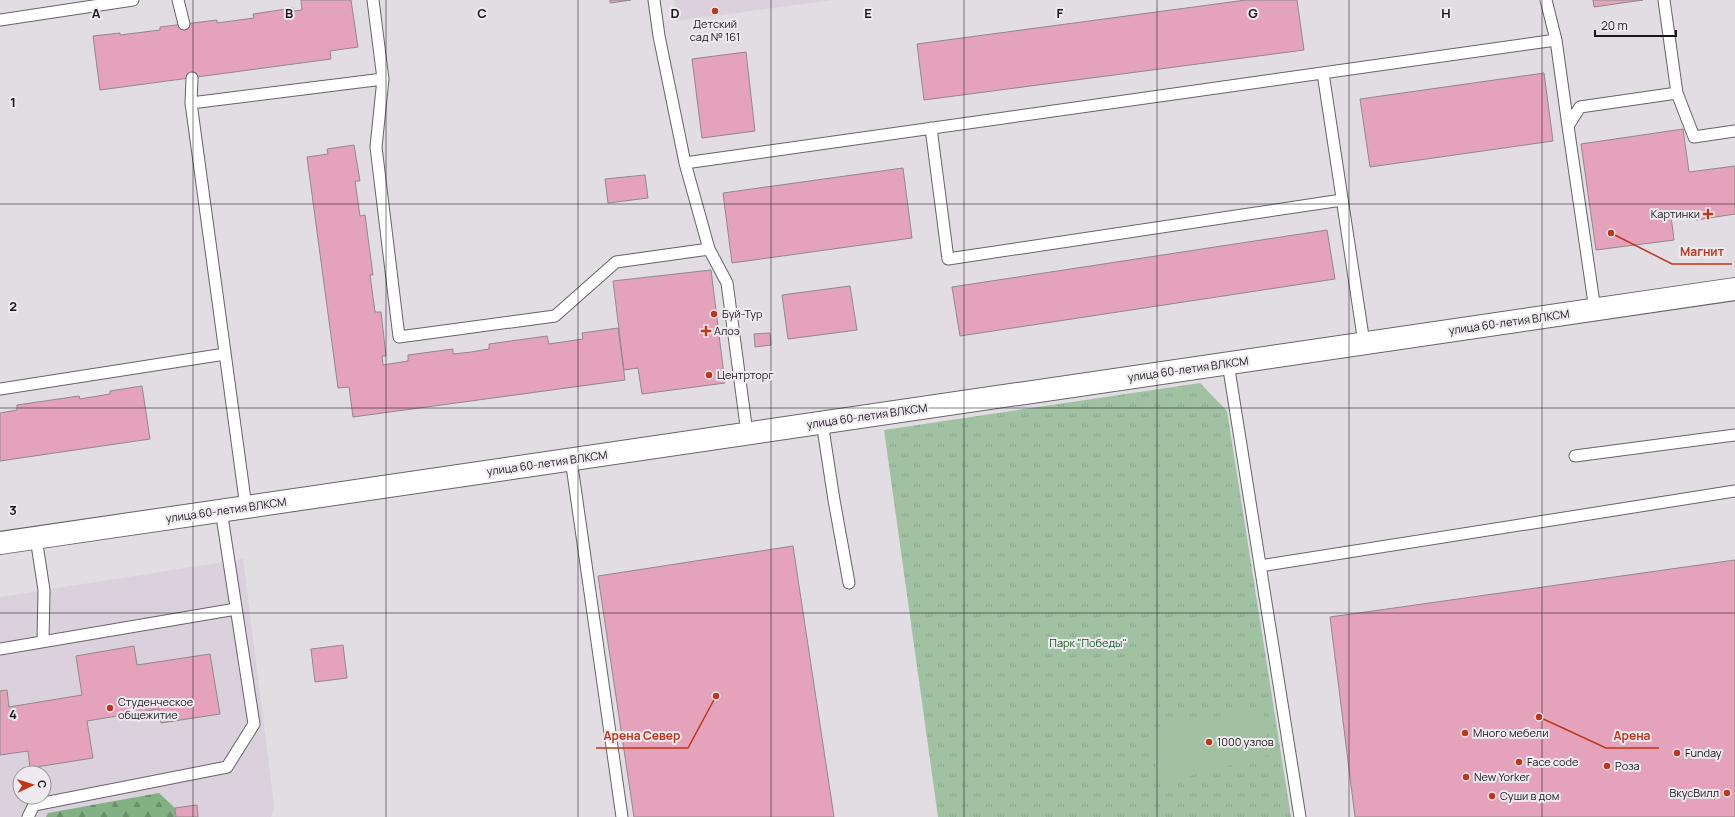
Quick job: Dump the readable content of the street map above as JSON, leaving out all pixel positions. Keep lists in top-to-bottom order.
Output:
{
  "streets": {
    "street": ["улица 60-летия ВЛКСМ"]
  },
  "parks": ["Парк \"Победы\""],
  "places": {
    "other": [
      "Детский сад № 161",
      "Магнит",
      "Буй-Тур",
      "Центрторг",
      "Арена Север",
      "Студенческое общежитие",
      "Арена",
      "Много мебели",
      "1000 узлов",
      "Funday",
      "Face code",
      "Роза",
      "New Yorker",
      "ВкусВилл",
      "Суши в дом"
    ],
    "health": ["Картинки", "Алоэ"]
  },
  "scale_bar": "20 m",
  "north": "right",
  "grid": {
    "columns": [
      "A",
      "B",
      "C",
      "D",
      "E",
      "F",
      "G",
      "H"
    ],
    "rows": [
      "1",
      "2",
      "3",
      "4"
    ]
  }
}
